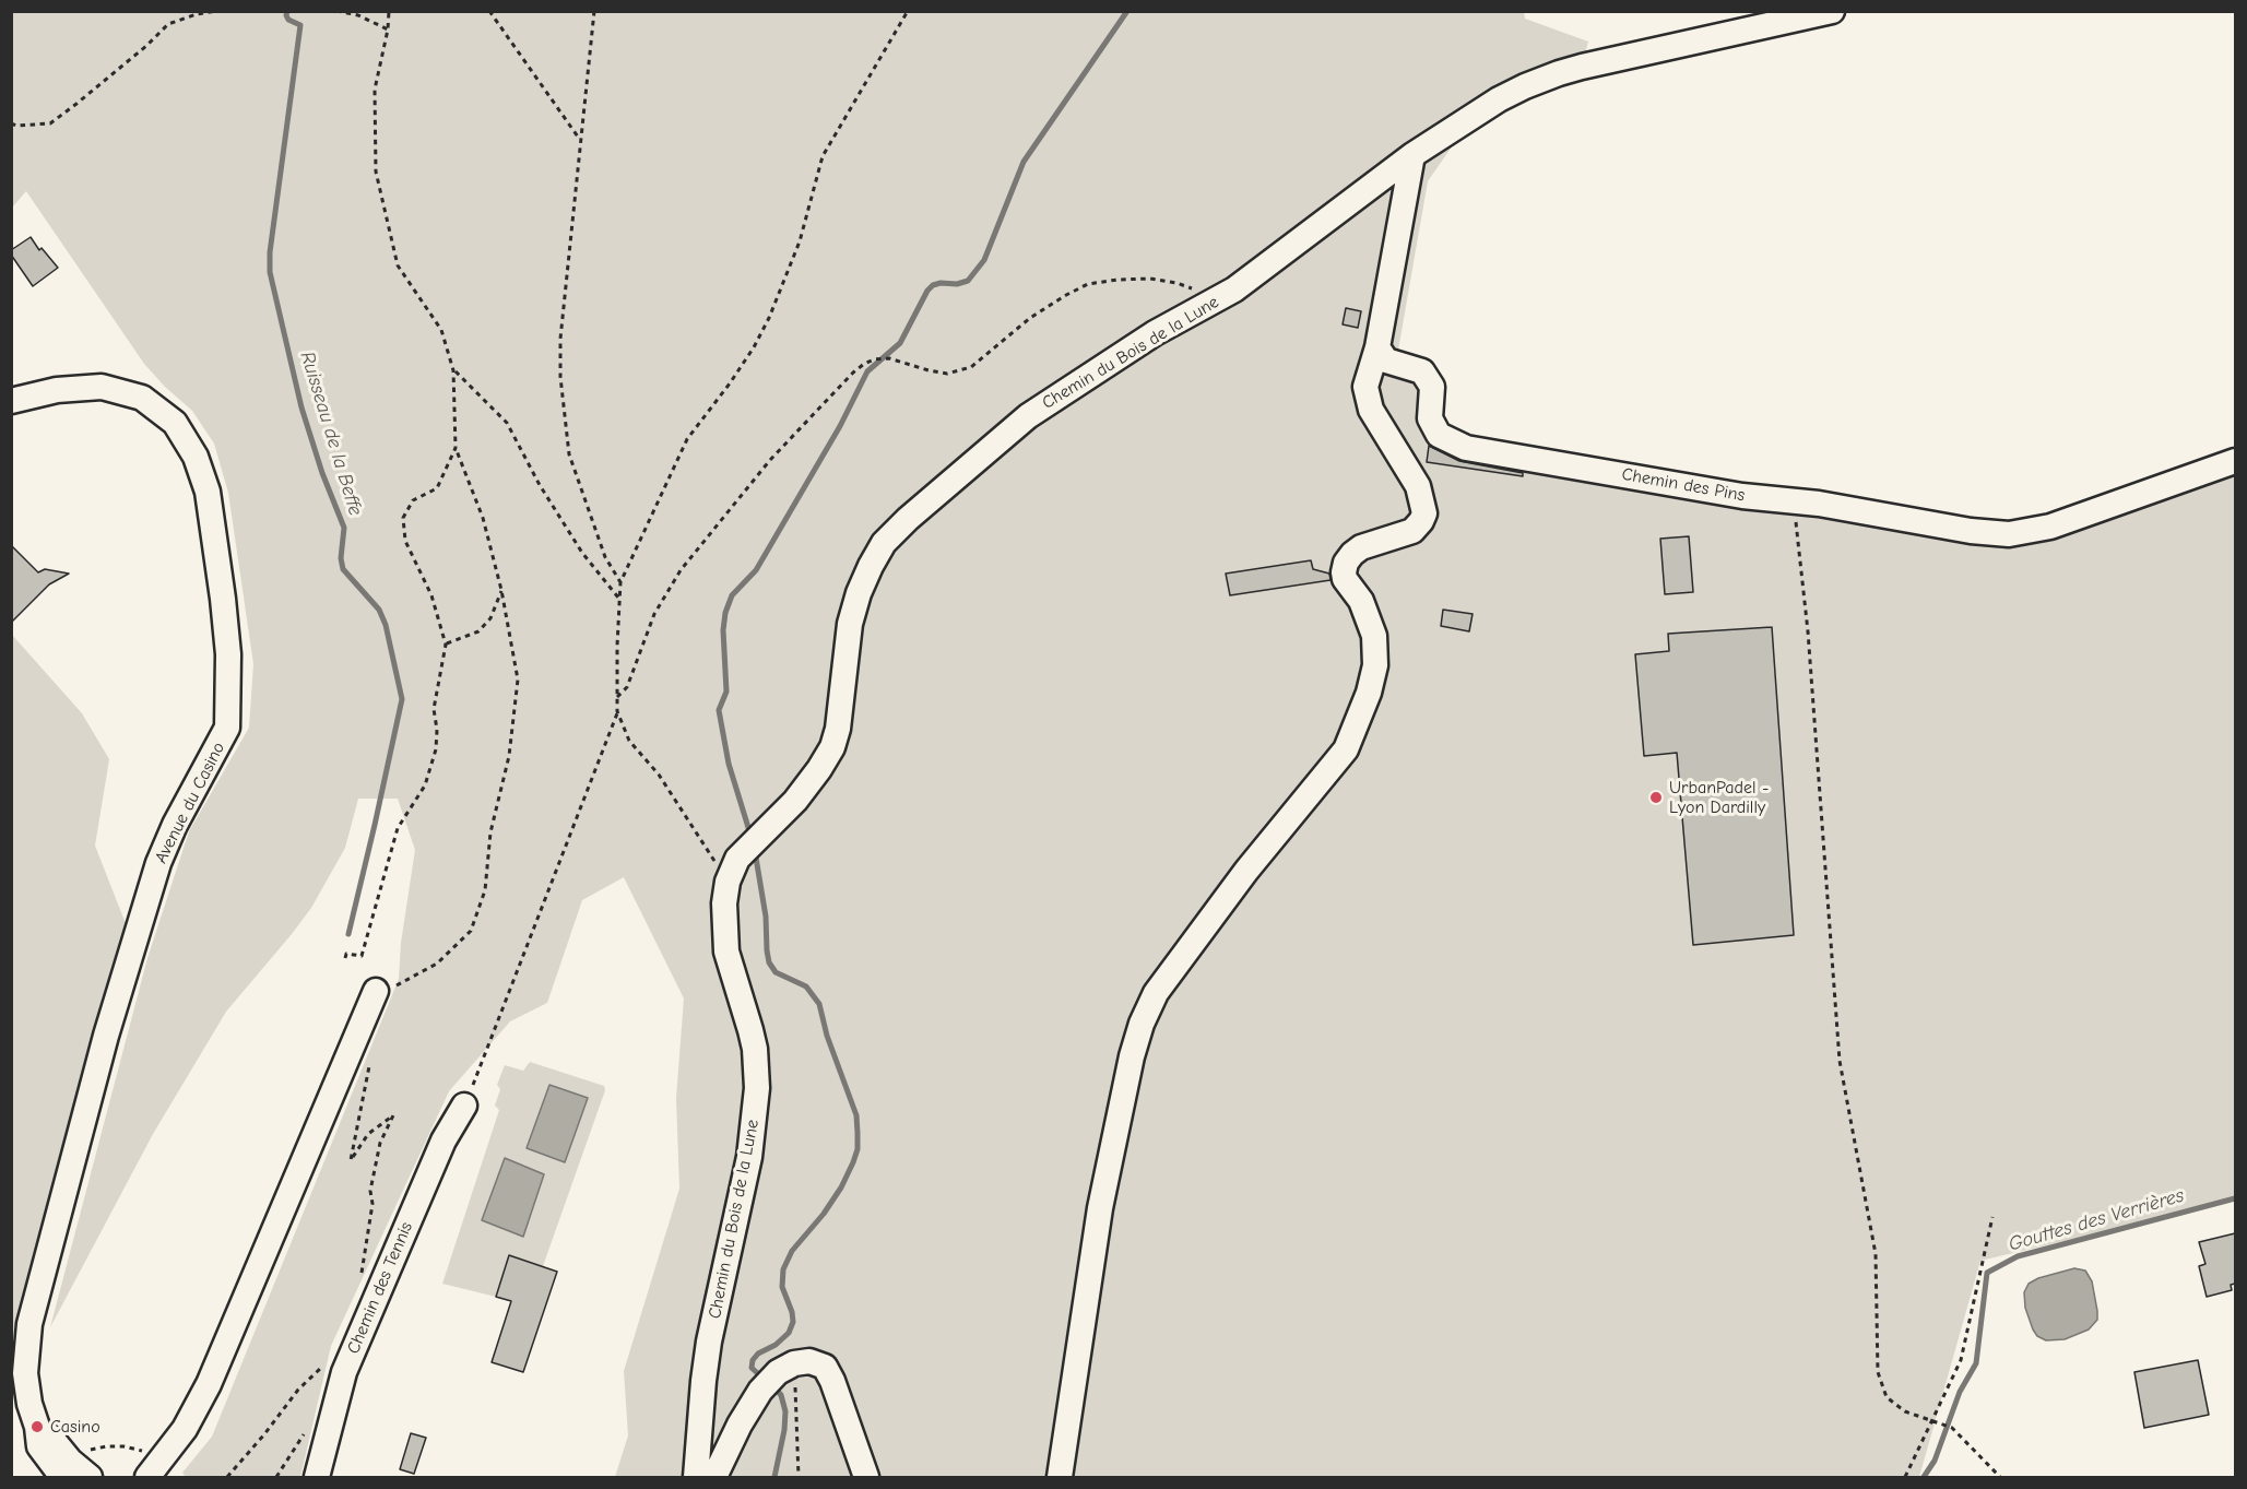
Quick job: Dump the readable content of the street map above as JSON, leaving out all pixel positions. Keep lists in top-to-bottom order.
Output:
{
  "streets": {
    "street": [
      "Chemin du Bois de la Lune",
      "Chemin des Pins",
      "Avenue du Casino",
      "Chemin des Tennis"
    ]
  },
  "water": ["Ruisseau de la Beffe", "Gouttes des Verrières"],
  "places": ["UrbanPadel - Lyon Dardilly", "Casino"]
}
